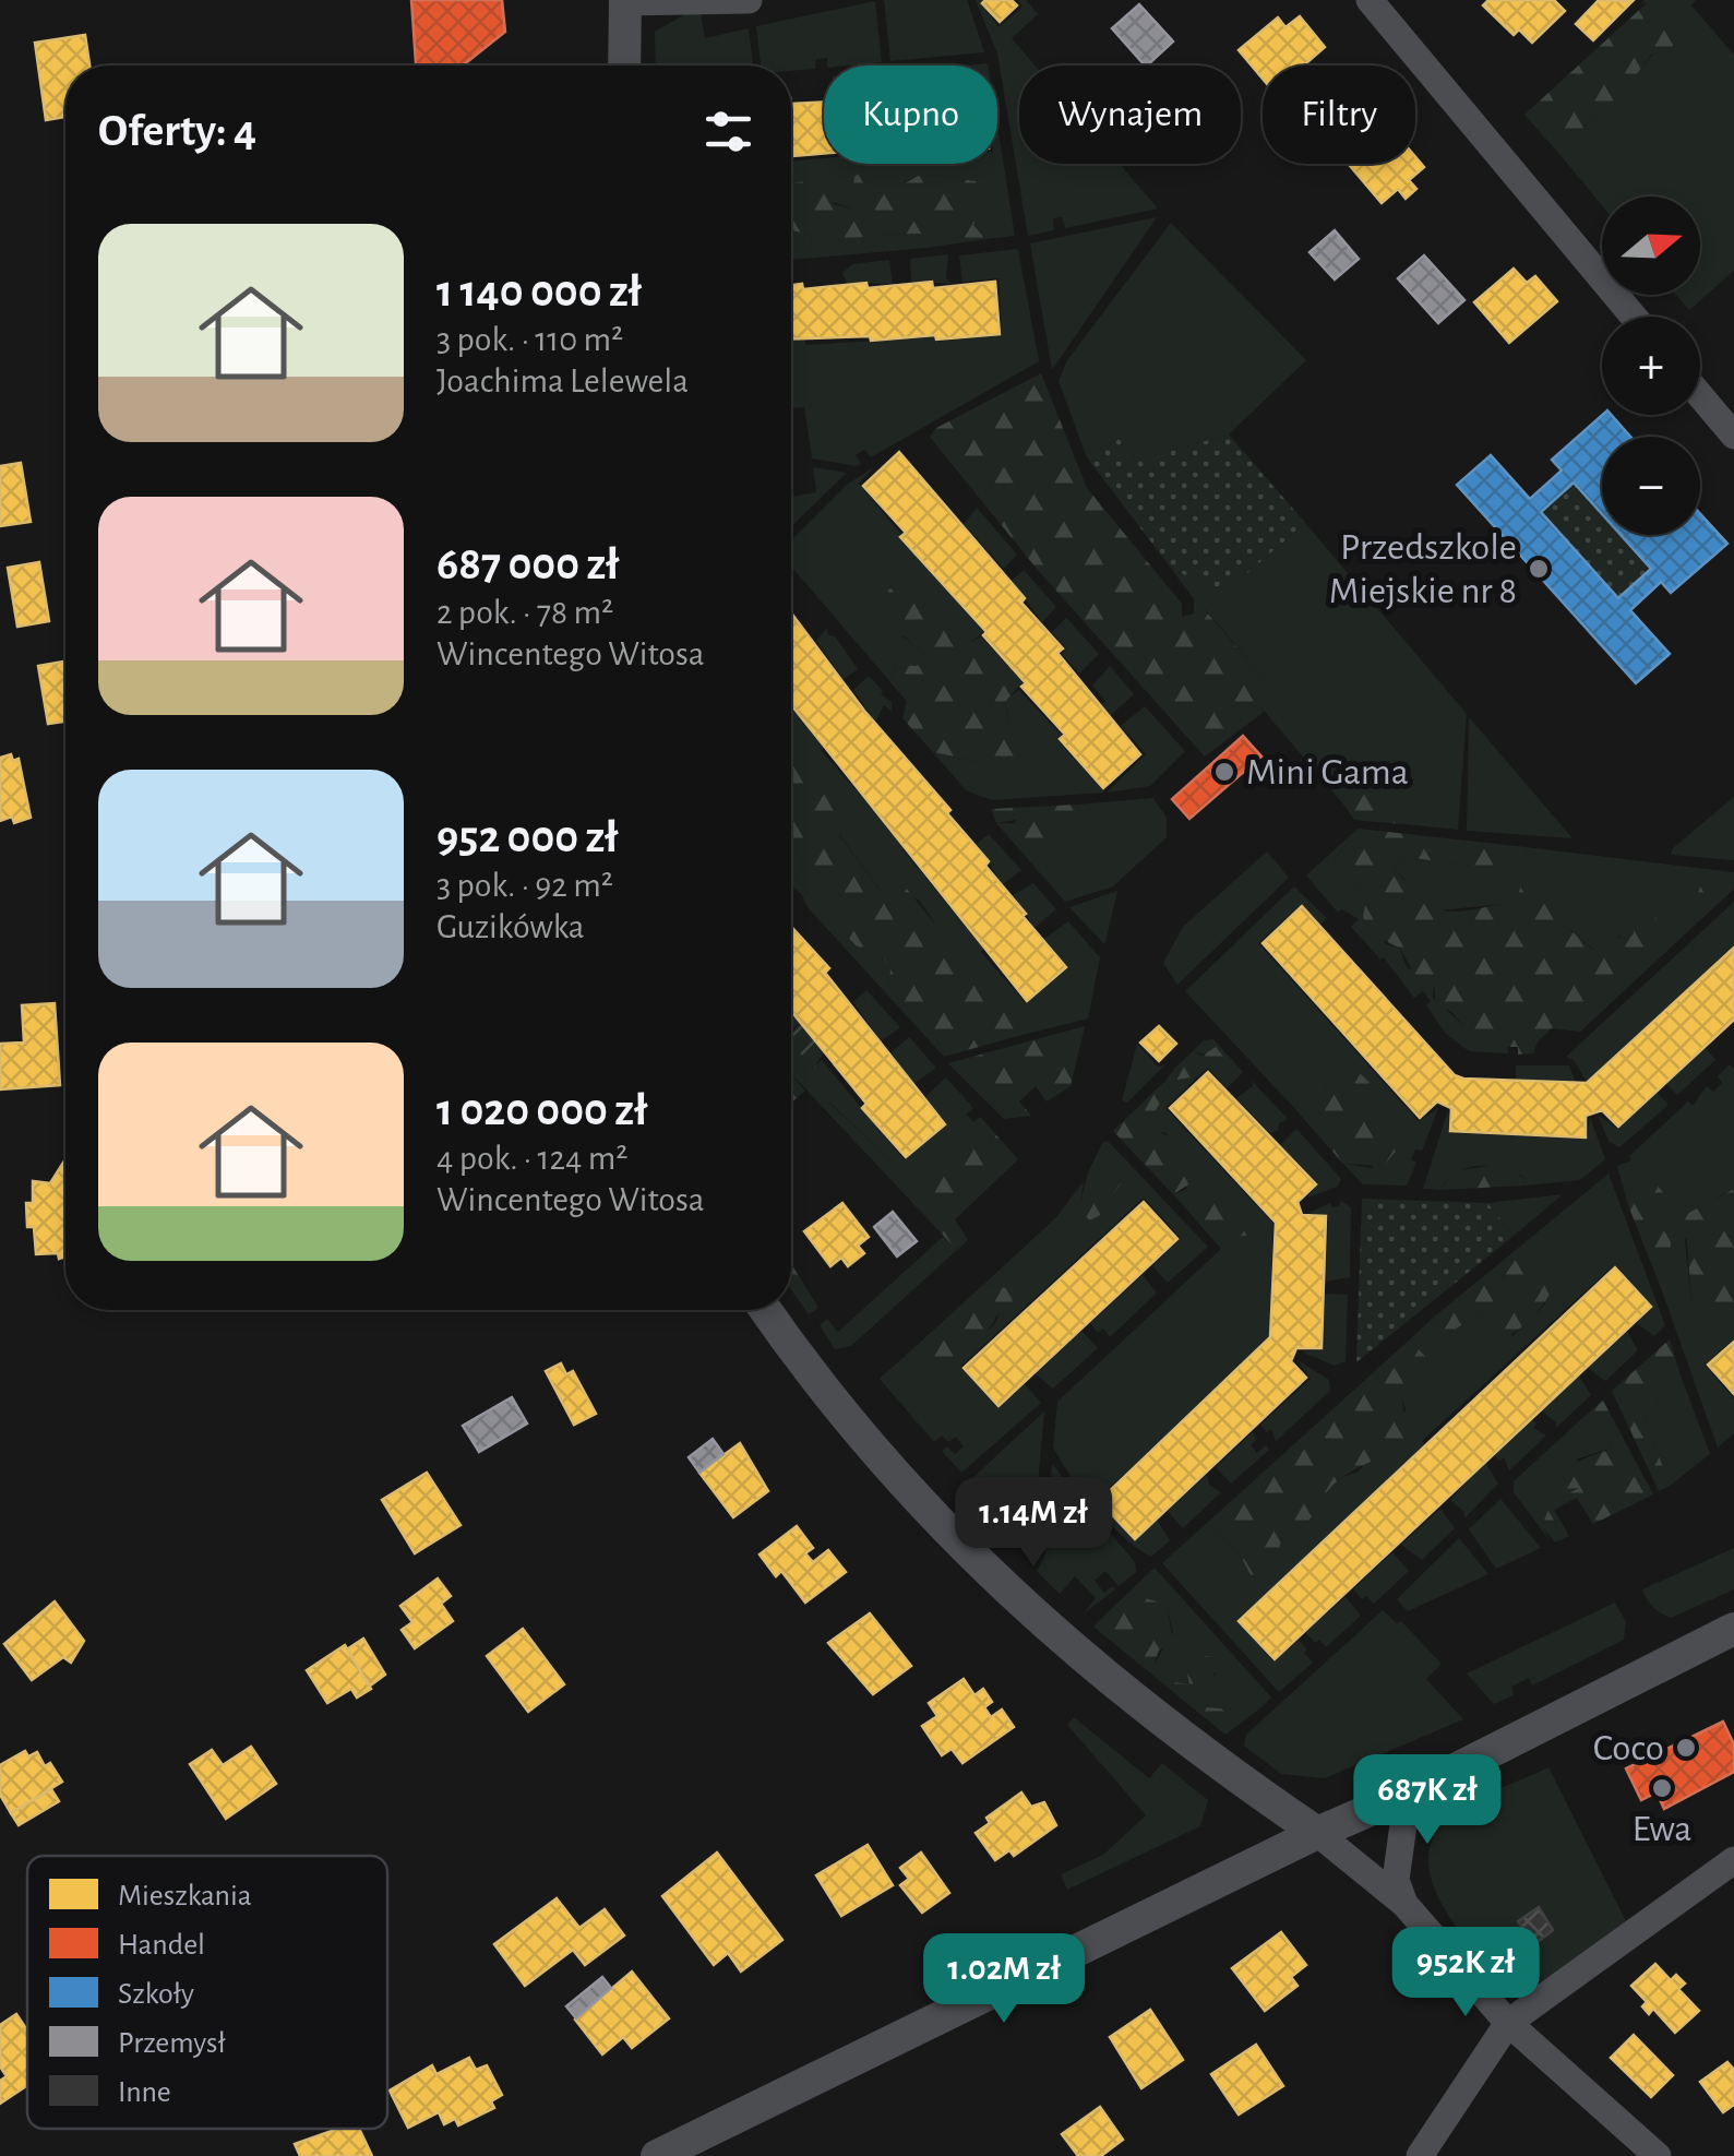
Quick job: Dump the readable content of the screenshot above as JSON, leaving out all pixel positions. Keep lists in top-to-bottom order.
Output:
{
  "places": [
    "Przedszkole Miejskie nr 8",
    "Mini Gama",
    "Coco",
    "Ewa"
  ],
  "legend": [
    "Mieszkania",
    "Handel",
    "Szkoły",
    "Przemysł",
    "Inne"
  ],
  "north": "right",
  "page": {
    "chip": ["Kupno", "Wynajem", "Filtry"],
    "heading": "Oferty: 4",
    "map_buttons": ["+", "−"],
    "list": [
      {
        "name": "1 140 000 zł",
        "note": "3 pok. · 110 m² · Joachima Lelewela"
      },
      {
        "name": "687 000 zł",
        "note": "2 pok. · 78 m² · Wincentego Witosa"
      },
      {
        "name": "952 000 zł",
        "note": "3 pok. · 92 m² · Guzikówka"
      },
      {
        "name": "1 020 000 zł",
        "note": "4 pok. · 124 m² · Wincentego Witosa"
      }
    ],
    "price": [
      "1.14M zł",
      "687K zł",
      "952K zł",
      "1.02M zł"
    ]
  }
}
